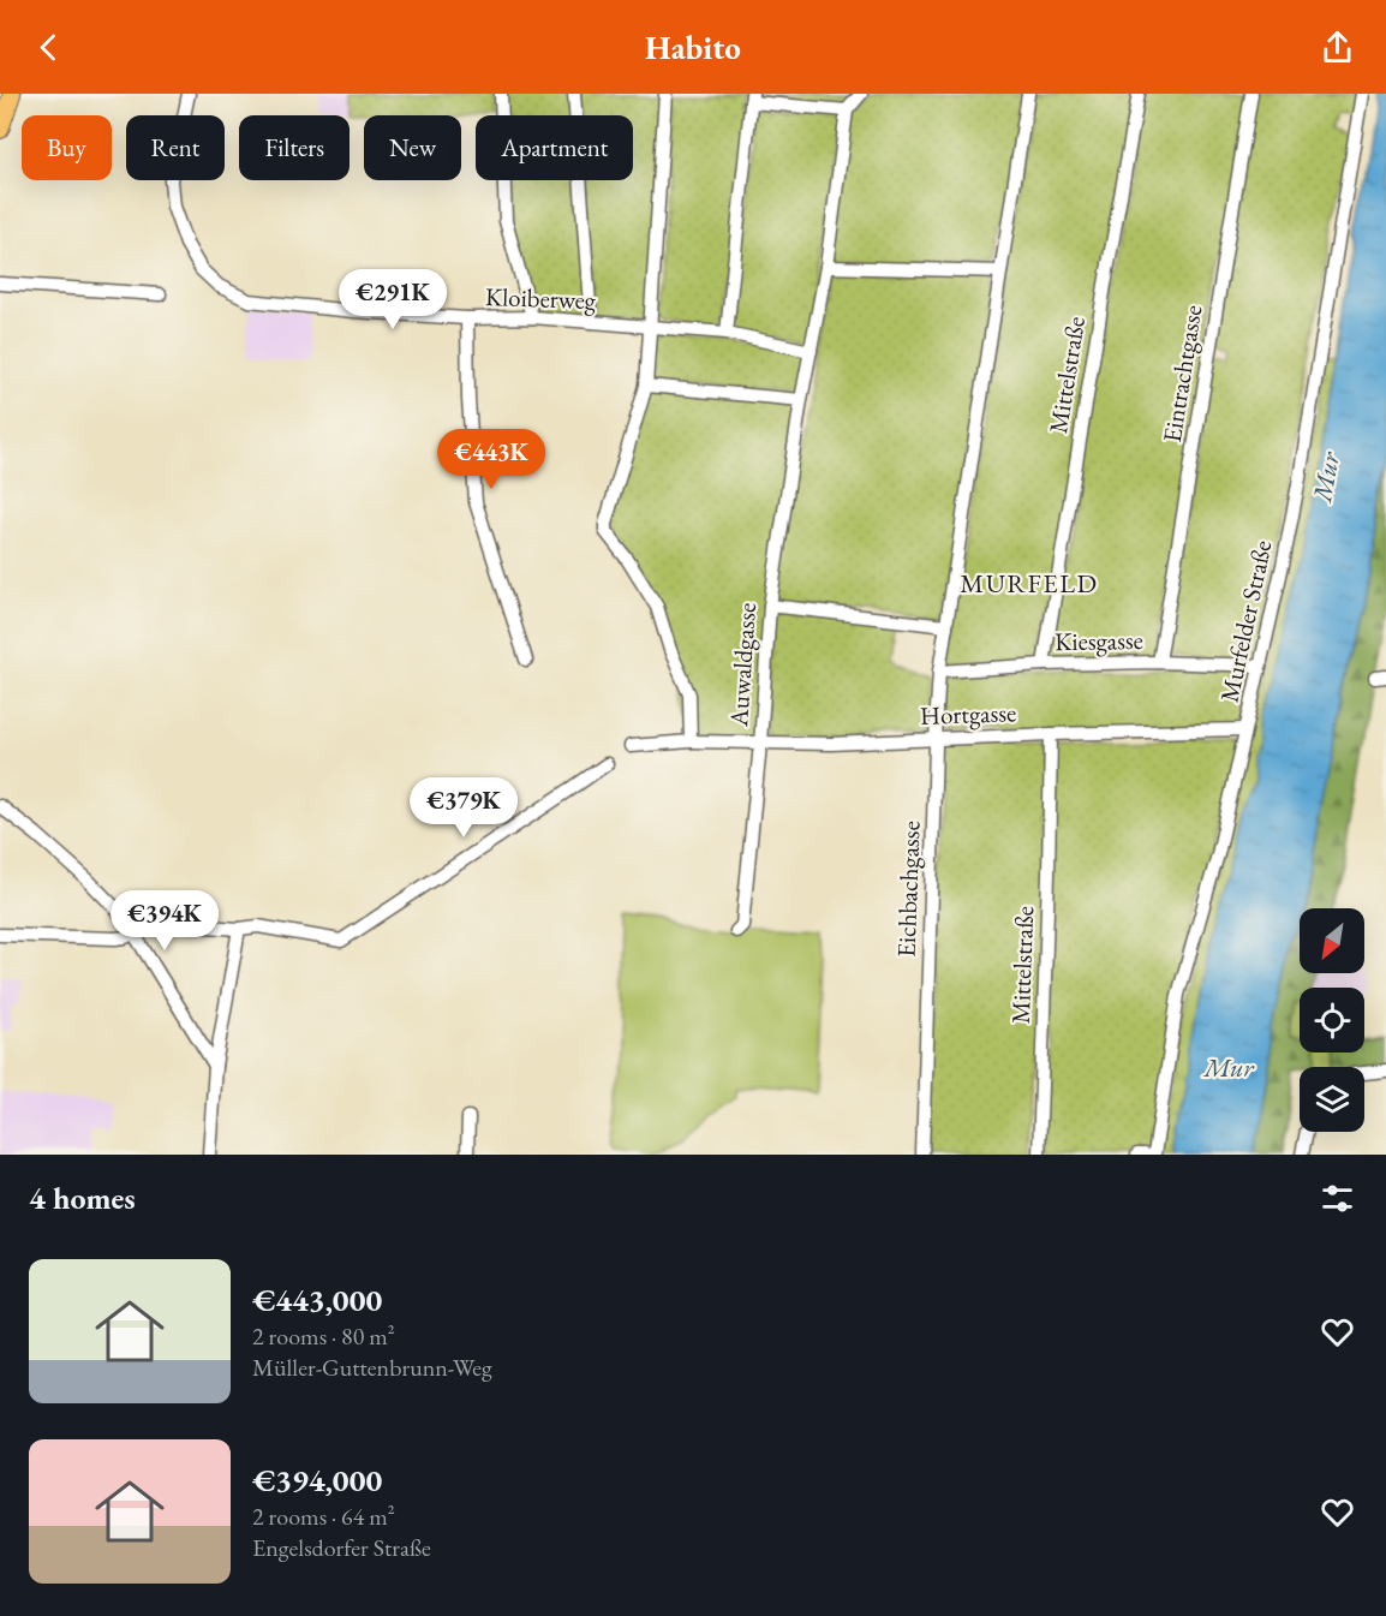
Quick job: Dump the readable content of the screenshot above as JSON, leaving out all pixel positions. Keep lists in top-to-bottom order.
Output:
{
  "streets": {
    "street": [
      "Kloiberweg",
      "Eintrachtgasse",
      "Mittelstraße",
      "Murfelder Straße",
      "Kiesgasse",
      "Auwaldgasse",
      "Hortgasse",
      "Eichbachgasse"
    ]
  },
  "crossings": [
    ["Kloiberweg", "Auwaldgasse"],
    ["Eintrachtgasse", "Kiesgasse"],
    ["Mittelstraße", "Kiesgasse"],
    ["Mittelstraße", "Hortgasse"],
    ["Murfelder Straße", "Kiesgasse"],
    ["Murfelder Straße", "Hortgasse"],
    ["Kiesgasse", "Eichbachgasse"],
    ["Auwaldgasse", "Hortgasse"],
    ["Hortgasse", "Eichbachgasse"]
  ],
  "districts": ["MURFELD"],
  "water": ["Mur"],
  "north": "bottom left",
  "page": {
    "header": "Habito",
    "chip": [
      "Buy",
      "Rent",
      "Filters",
      "New",
      "Apartment"
    ],
    "price": [
      "€291K",
      "€443K",
      "€379K",
      "€394K"
    ],
    "heading": "4 homes",
    "list": [
      {
        "name": "€443,000",
        "note": "2 rooms · 80 m² · Müller-Guttenbrunn-Weg"
      },
      {
        "name": "€394,000",
        "note": "2 rooms · 64 m² · Engelsdorfer Straße"
      }
    ]
  }
}
